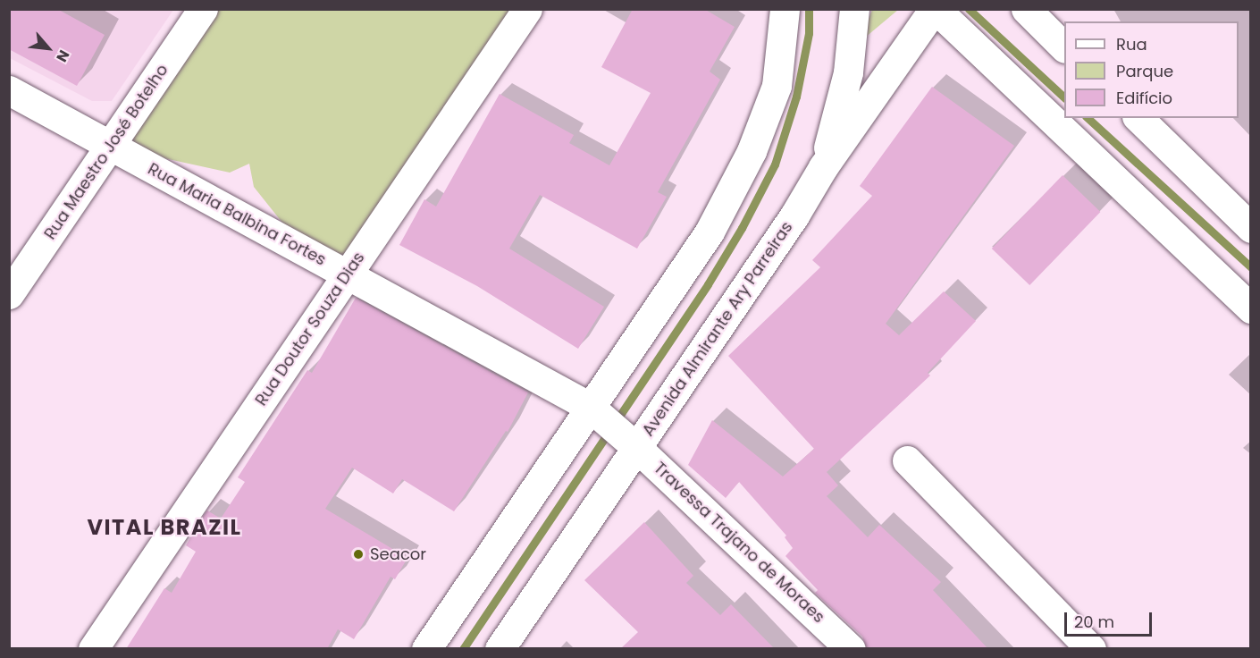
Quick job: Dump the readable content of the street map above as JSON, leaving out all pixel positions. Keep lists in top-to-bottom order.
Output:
{
  "streets": {
    "street": [
      "Rua Maestro José Botelho",
      "Rua Maria Balbina Fortes",
      "Rua Doutor Souza Dias",
      "Avenida Almirante Ary Parreiras",
      "Travessa Trajano de Moraes"
    ]
  },
  "crossings": [
    ["Rua Maestro José Botelho", "Rua Maria Balbina Fortes"],
    ["Rua Maria Balbina Fortes", "Rua Doutor Souza Dias"],
    ["Rua Maria Balbina Fortes", "Travessa Trajano de Moraes"],
    ["Avenida Almirante Ary Parreiras", "Travessa Trajano de Moraes"]
  ],
  "districts": ["VITAL BRAZIL"],
  "places": ["Seacor"],
  "legend": ["Rua", "Parque", "Edifício"],
  "scale_bar": "20 m",
  "north": "bottom right"
}
